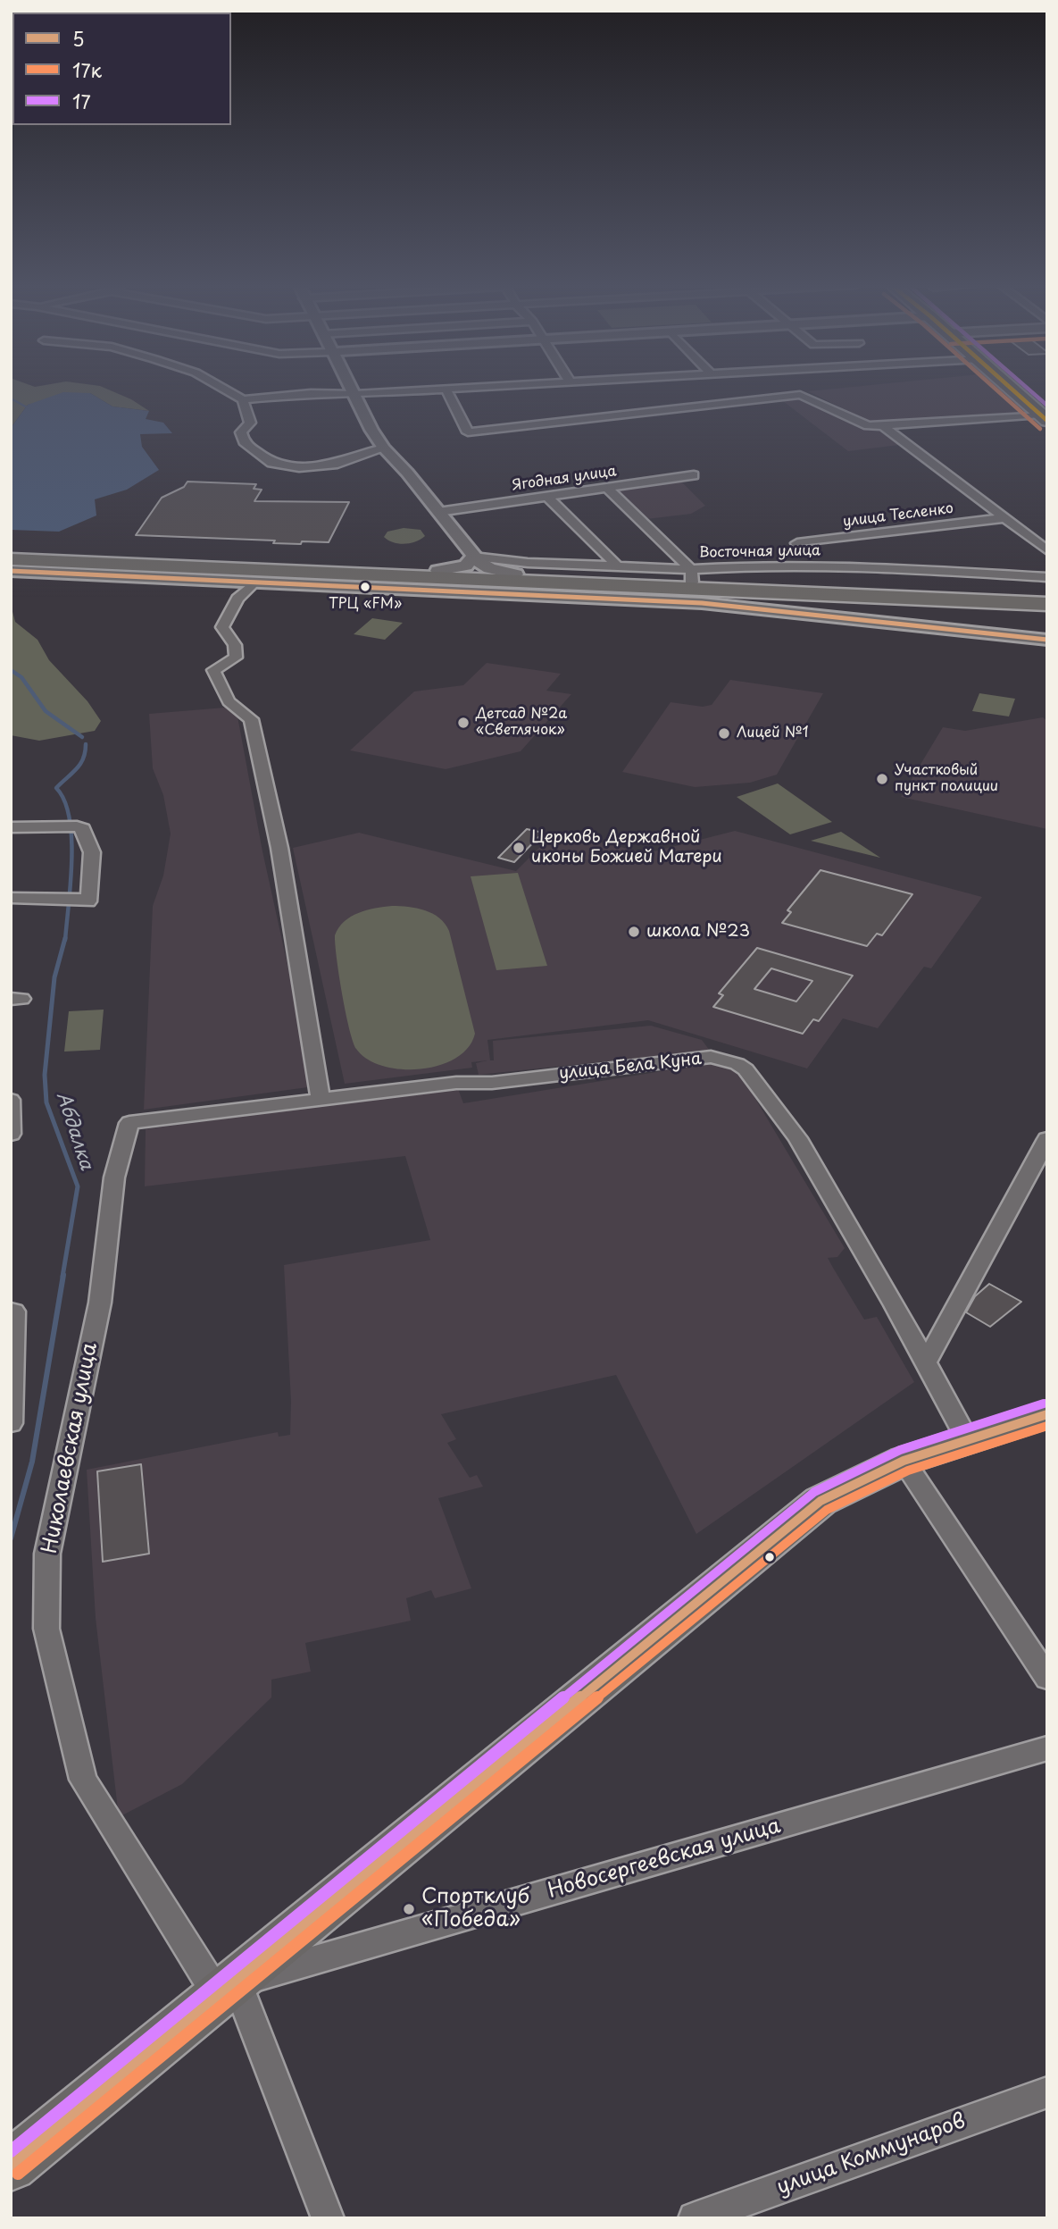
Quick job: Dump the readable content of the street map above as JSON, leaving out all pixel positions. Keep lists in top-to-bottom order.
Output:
{
  "streets": {
    "street": [
      "Ягодная улица",
      "улица Тесленко",
      "Восточная улица",
      "улица Бела Куна",
      "Николаевская улица",
      "Новосергеевская улица",
      "улица Коммунаров"
    ]
  },
  "crossings": [
    ["улица Бела Куна", "Николаевская улица"],
    ["Николаевская улица", "Новосергеевская улица"]
  ],
  "water": ["Абдалка"],
  "places": [
    "ТРЦ «FM»",
    "Детсад №2а «Светлячок»",
    "Лицей №1",
    "Участковый пункт полиции",
    "Церковь Державной иконы Божией Матери",
    "школа №23",
    "Спортклуб «Победа»"
  ],
  "lines": ["transit line 17к", "transit line 17", "transit line 5"],
  "legend": ["5", "17к", "17"]
}
